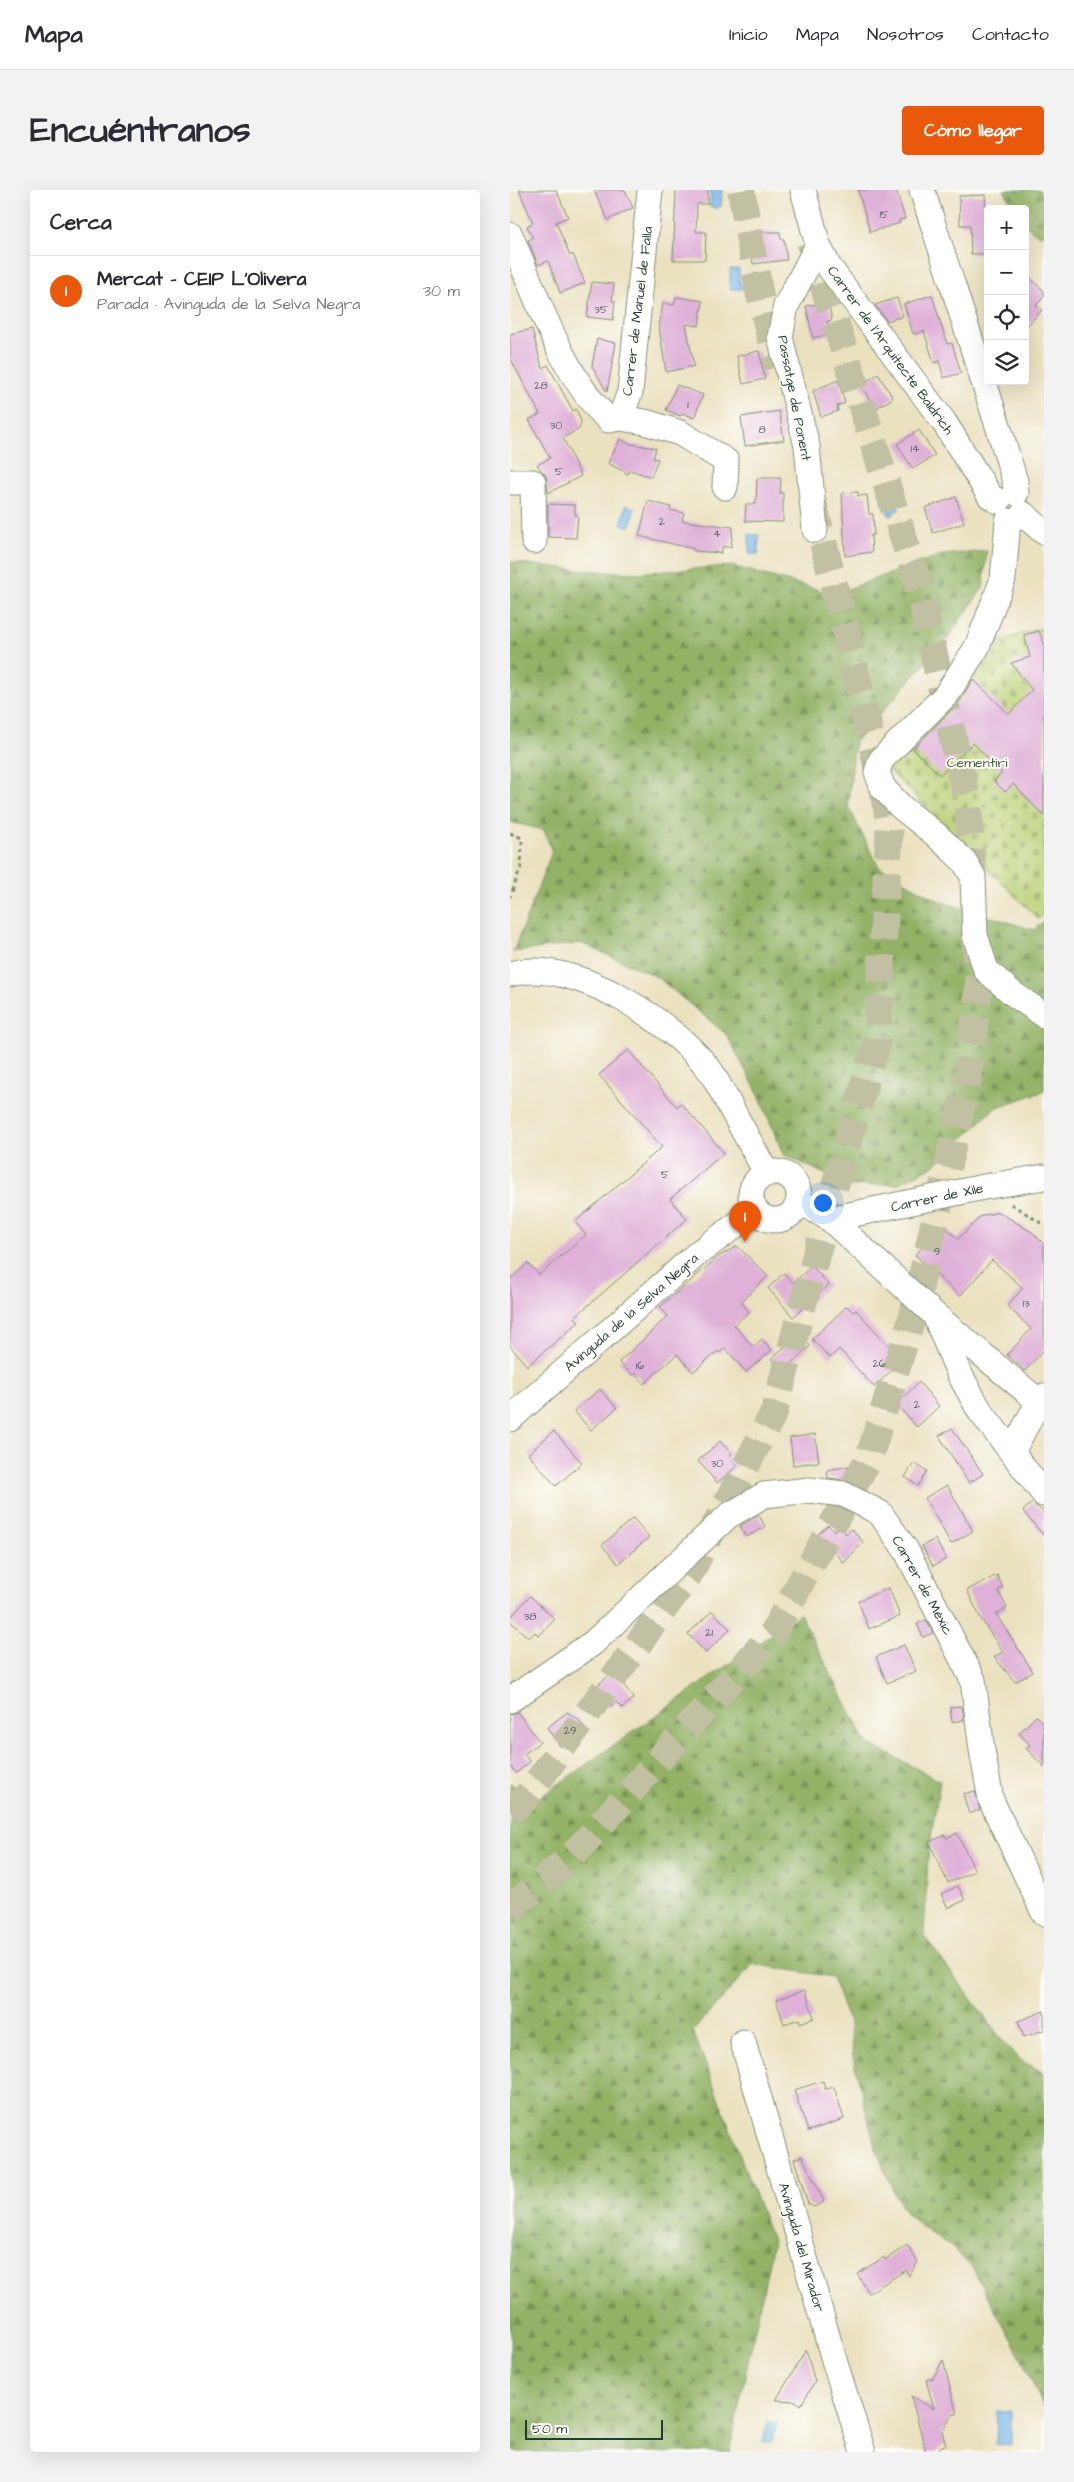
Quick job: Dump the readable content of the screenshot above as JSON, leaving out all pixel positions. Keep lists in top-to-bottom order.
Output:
{
  "streets": {
    "street": [
      "Carrer de Manuel de Falla",
      "Carrer de l'Arquitecte Baldrich",
      "Passatge de Ponent",
      "Carrer de Xile",
      "Avinguda de la Selva Negra",
      "Carrer de Mèxic",
      "Avinguda del Mirador"
    ]
  },
  "crossings": [
    ["Carrer de l'Arquitecte Baldrich", "Passatge de Ponent"]
  ],
  "parks": ["Cementiri"],
  "house_numbers": [
    "15",
    "35",
    "28",
    "1",
    "30",
    "8",
    "14",
    "5",
    "2",
    "4",
    "5",
    "9",
    "13",
    "26",
    "16",
    "2",
    "30",
    "38",
    "21",
    "29"
  ],
  "scale_bar": "50 m",
  "page": {
    "header": "Mapa",
    "nav": [
      "Inicio",
      "Mapa",
      "Nosotros",
      "Contacto"
    ],
    "title": "Encuéntranos",
    "buttons": "Cómo llegar",
    "heading": "Cerca",
    "map_buttons": ["+", "−"],
    "list": [
      {
        "mark": "1",
        "name": "Mercat - CEIP L'Olivera",
        "note": "Parada · Avinguda de la Selva Negra",
        "value": "30 m"
      }
    ],
    "pins": "1",
    "scale": "50 m"
  }
}
